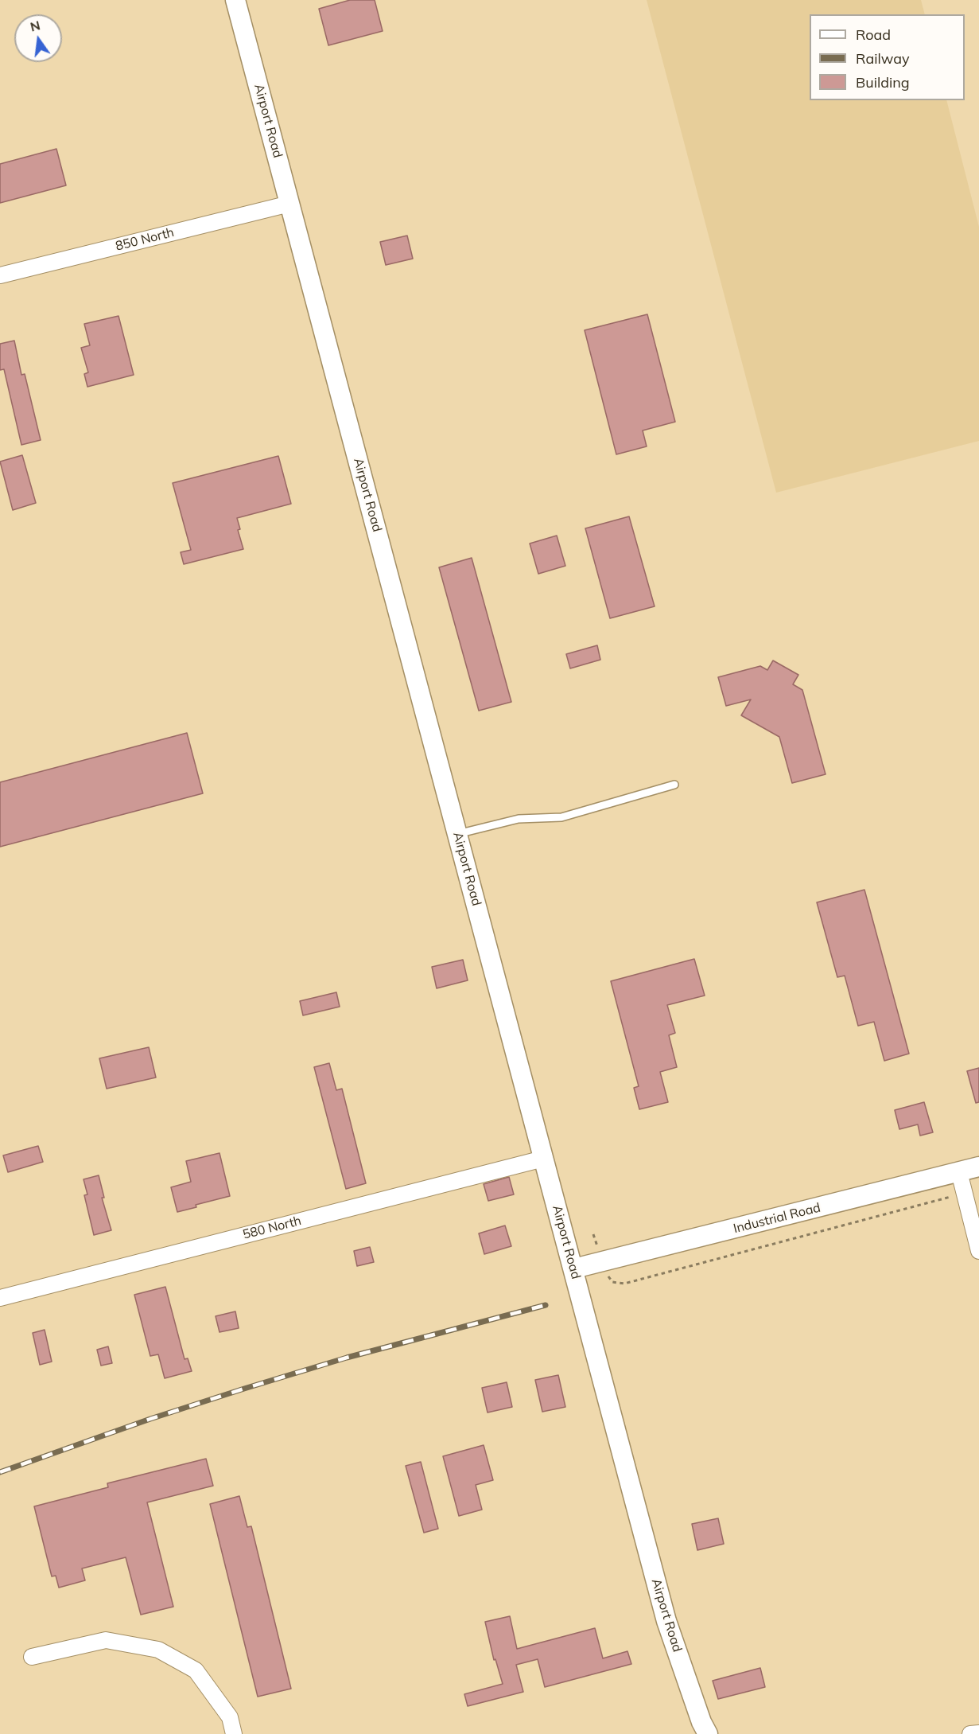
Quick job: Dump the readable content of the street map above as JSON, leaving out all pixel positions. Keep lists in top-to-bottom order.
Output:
{
  "streets": {
    "street": [
      "Airport Road",
      "850 North",
      "Industrial Road",
      "580 North"
    ]
  },
  "crossings": [
    ["Airport Road", "850 North"],
    ["Airport Road", "Industrial Road"],
    ["Airport Road", "580 North"]
  ],
  "legend": ["Road", "Railway", "Building"],
  "north": "top"
}
